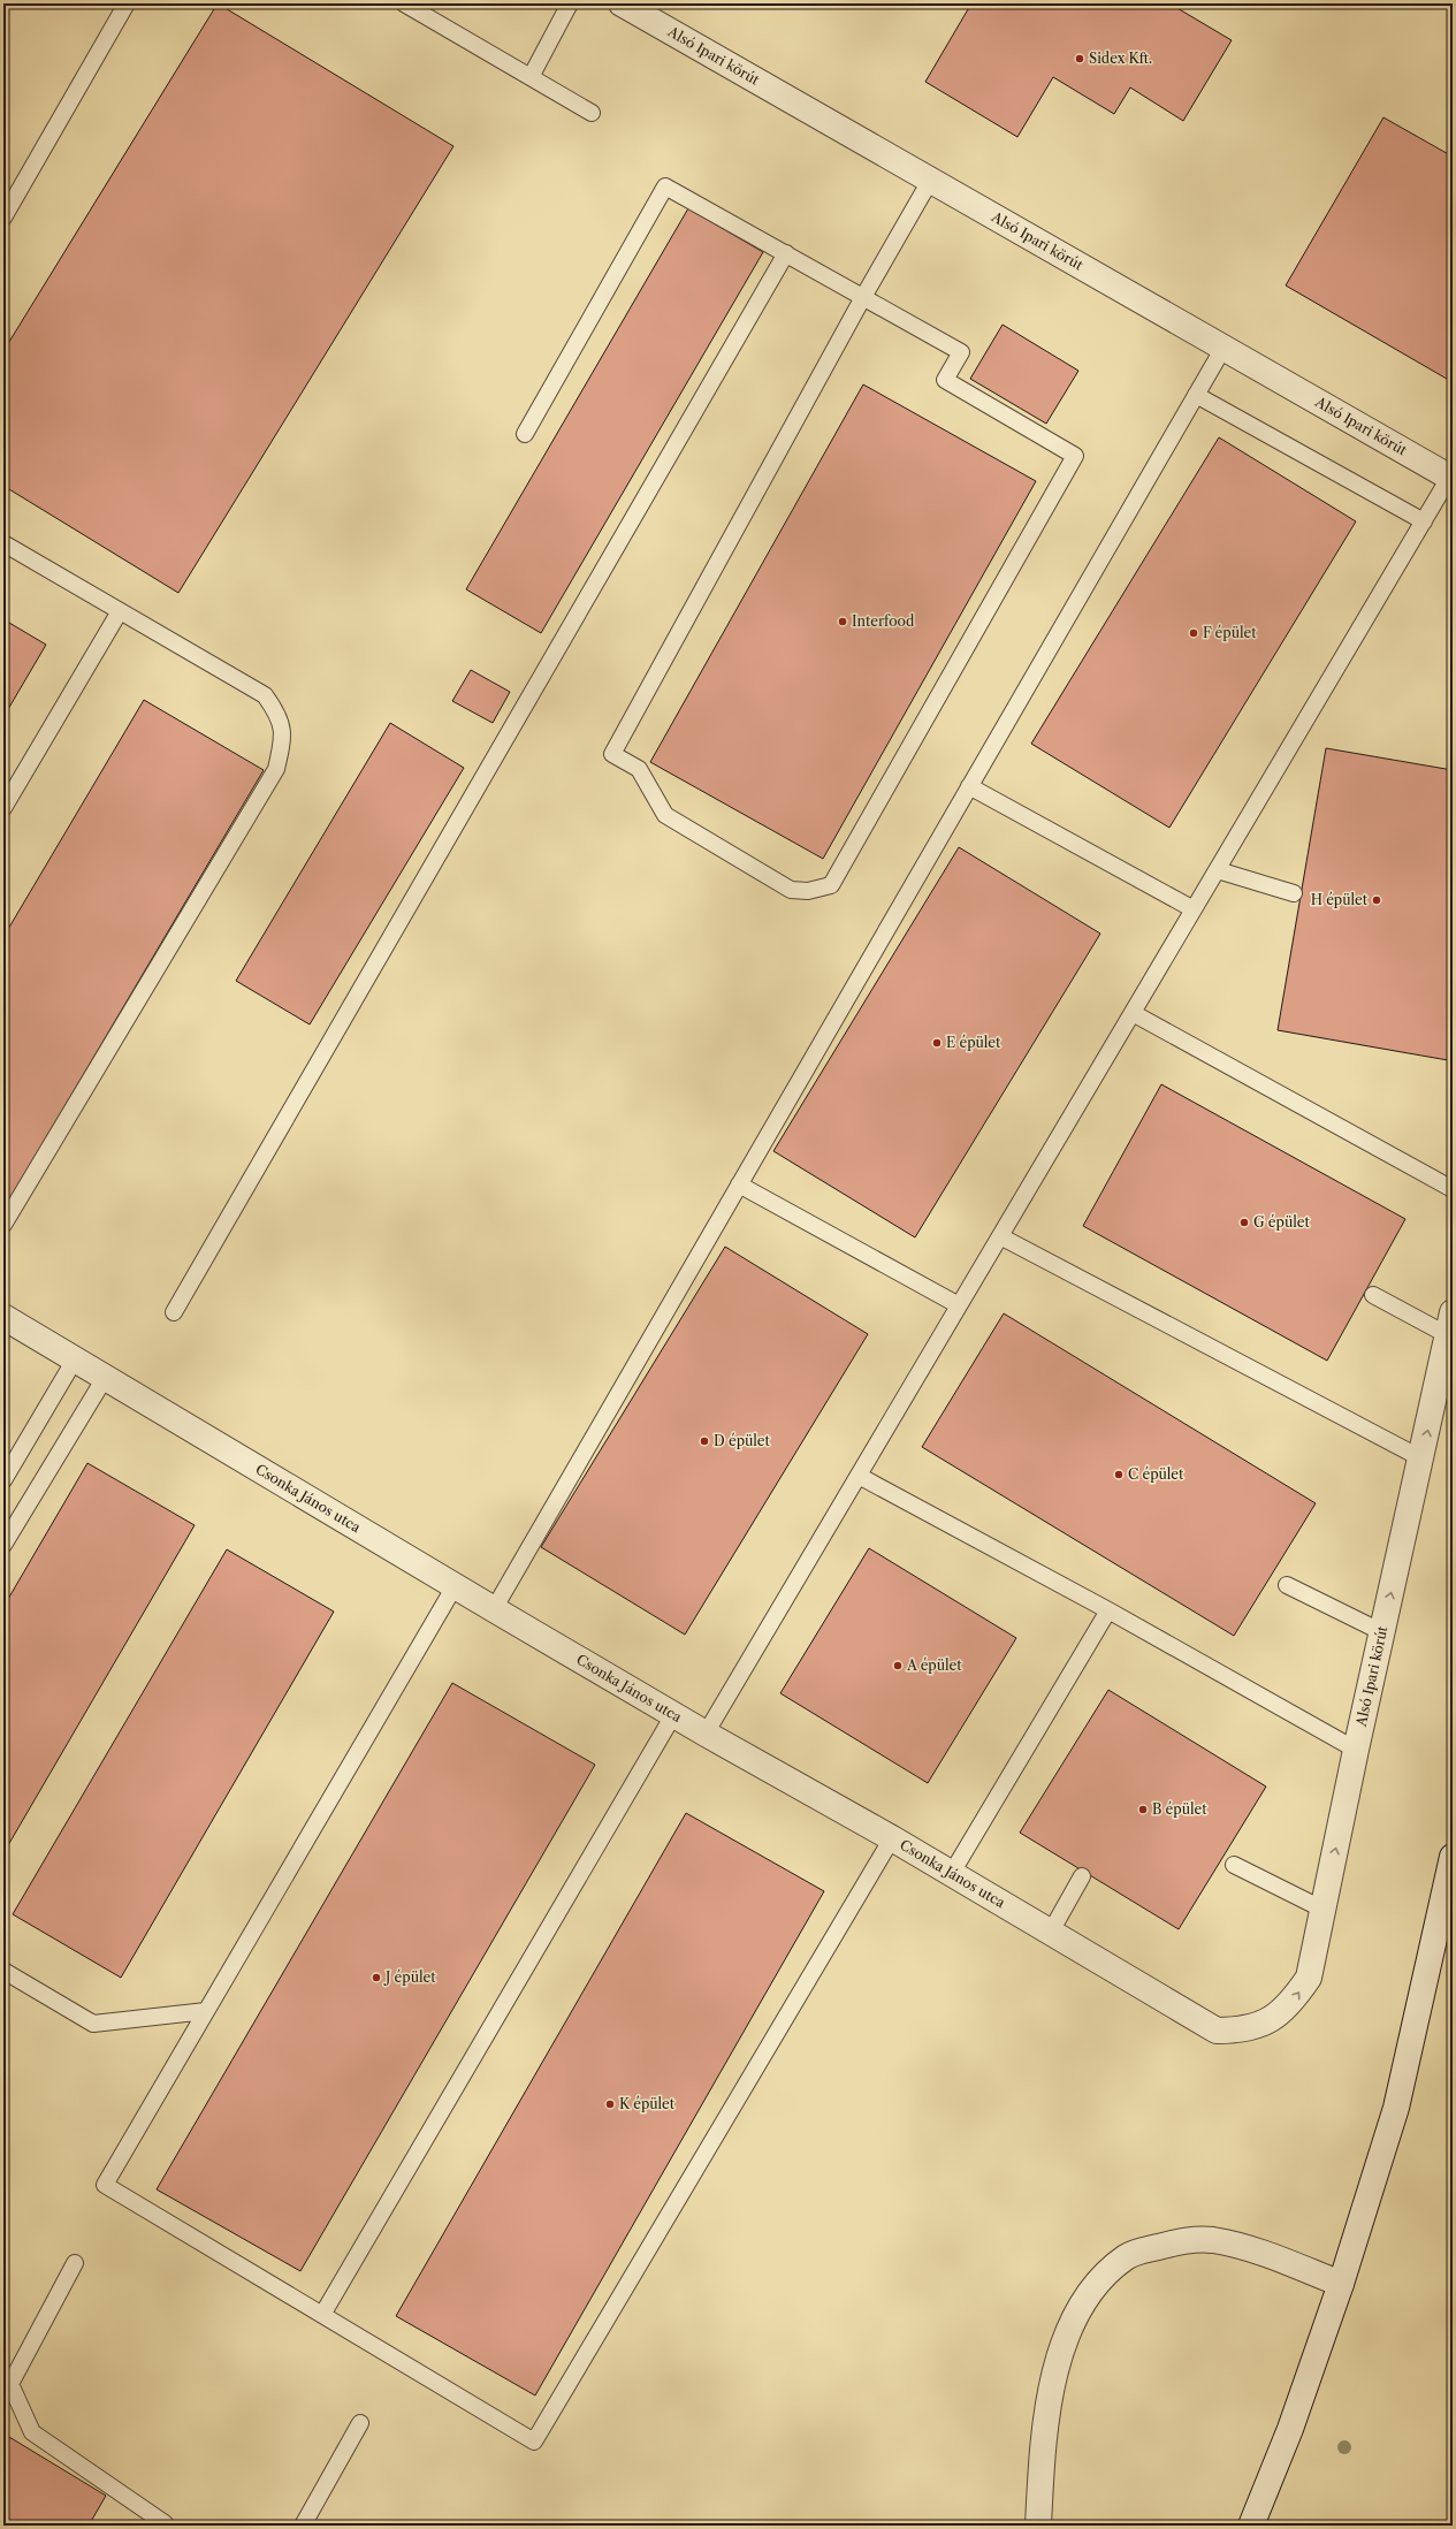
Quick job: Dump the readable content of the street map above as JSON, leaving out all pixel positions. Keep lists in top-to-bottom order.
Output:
{
  "streets": {
    "street": ["Alsó Ipari körút", "Csonka János utca"]
  },
  "crossings": [
    ["Alsó Ipari körút", "Csonka János utca"]
  ],
  "places": [
    "Sidex Kft.",
    "Interfood",
    "F épület",
    "H épület",
    "E épület",
    "G épület",
    "D épület",
    "C épület",
    "A épület",
    "B épület",
    "J épület",
    "K épület"
  ]
}
